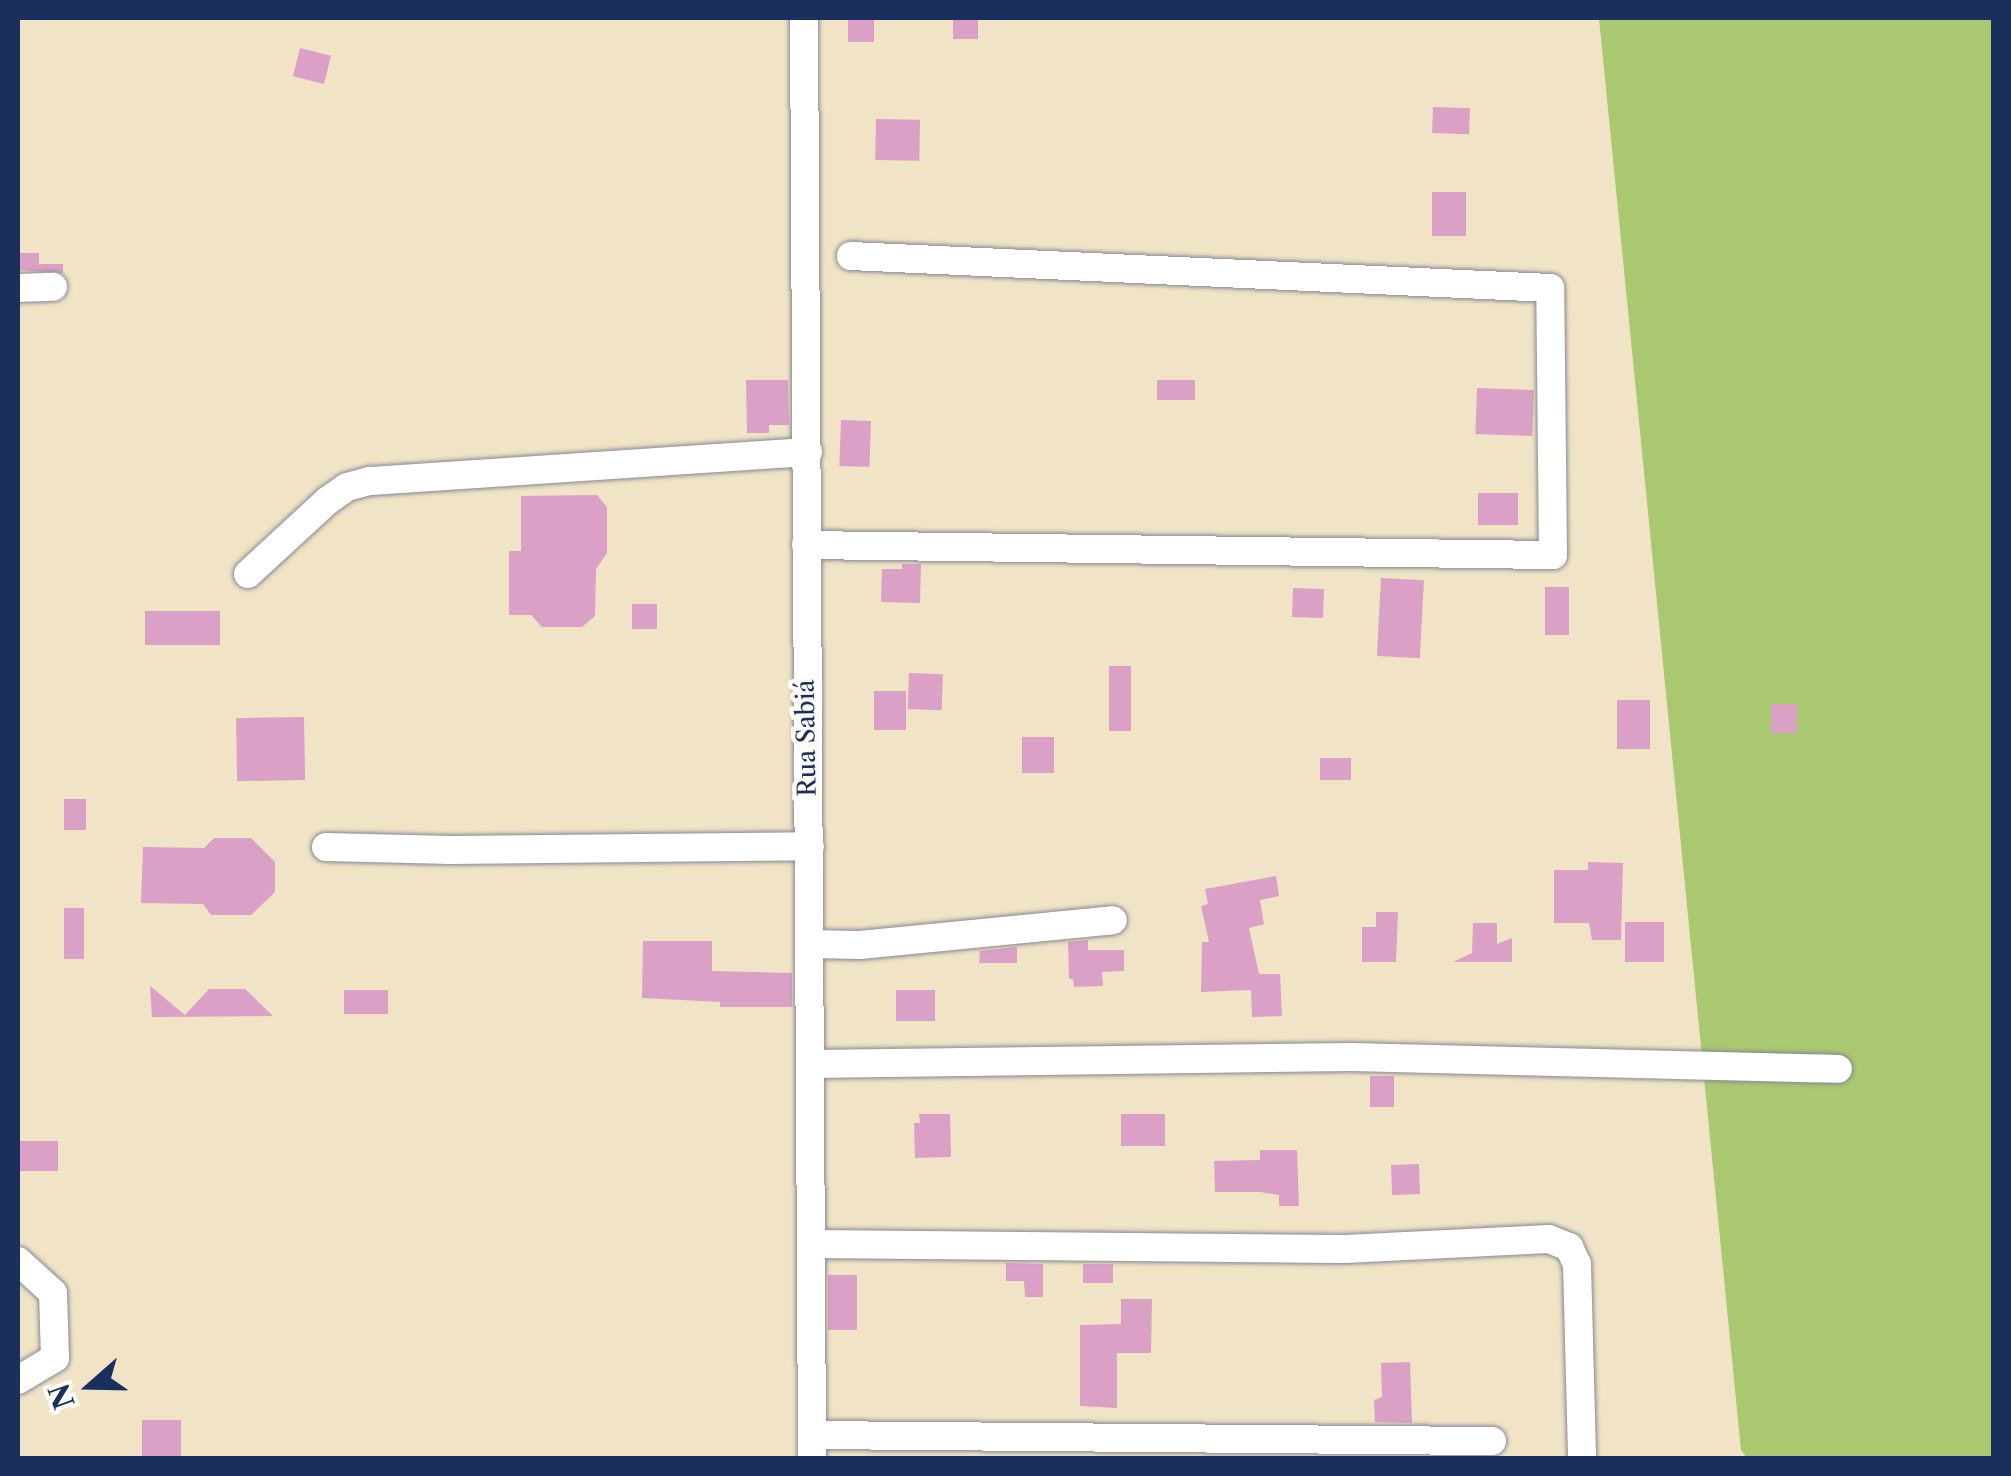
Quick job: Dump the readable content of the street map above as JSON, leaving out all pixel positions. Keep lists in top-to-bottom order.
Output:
{
  "streets": {
    "street": ["Rua Sabiá"]
  },
  "north": "left"
}
